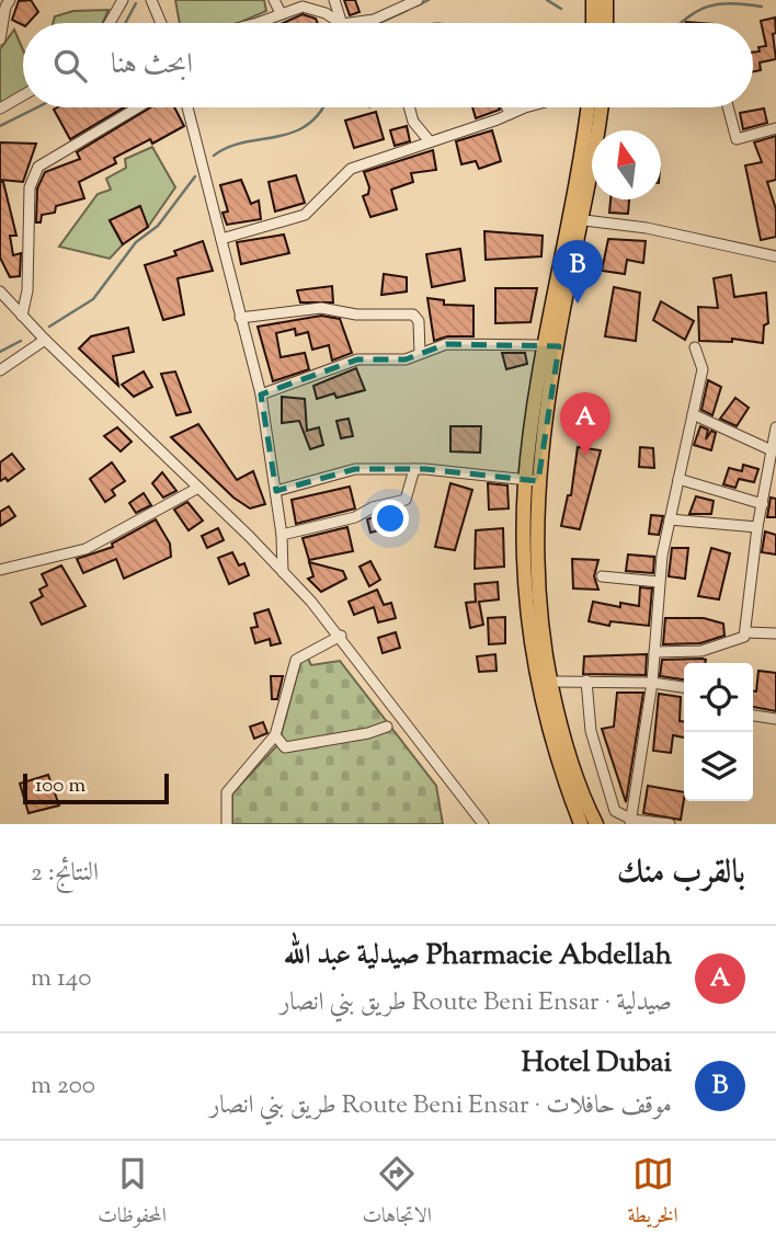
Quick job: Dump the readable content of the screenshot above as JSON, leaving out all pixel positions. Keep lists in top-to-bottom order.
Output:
{
  "scale_bar": "100 m",
  "north": "top",
  "page": {
    "search": "ابحث هنا",
    "pins": ["B", "A"],
    "scale": "100 m",
    "heading": ["بالقرب منك", "النتائج: 2"],
    "list": [
      {
        "mark": "A",
        "name": "Pharmacie Abdellah صيدلية عبد الله",
        "note": "صيدلية · Route Beni Ensar طريق بني انصار",
        "value": "140 m"
      },
      {
        "mark": "B",
        "name": "Hotel Dubai",
        "note": "موقف حافلات · Route Beni Ensar طريق بني انصار",
        "value": "200 m"
      }
    ],
    "nav": ["الخريطة", "الاتجاهات", "المحفوظات"]
  }
}
